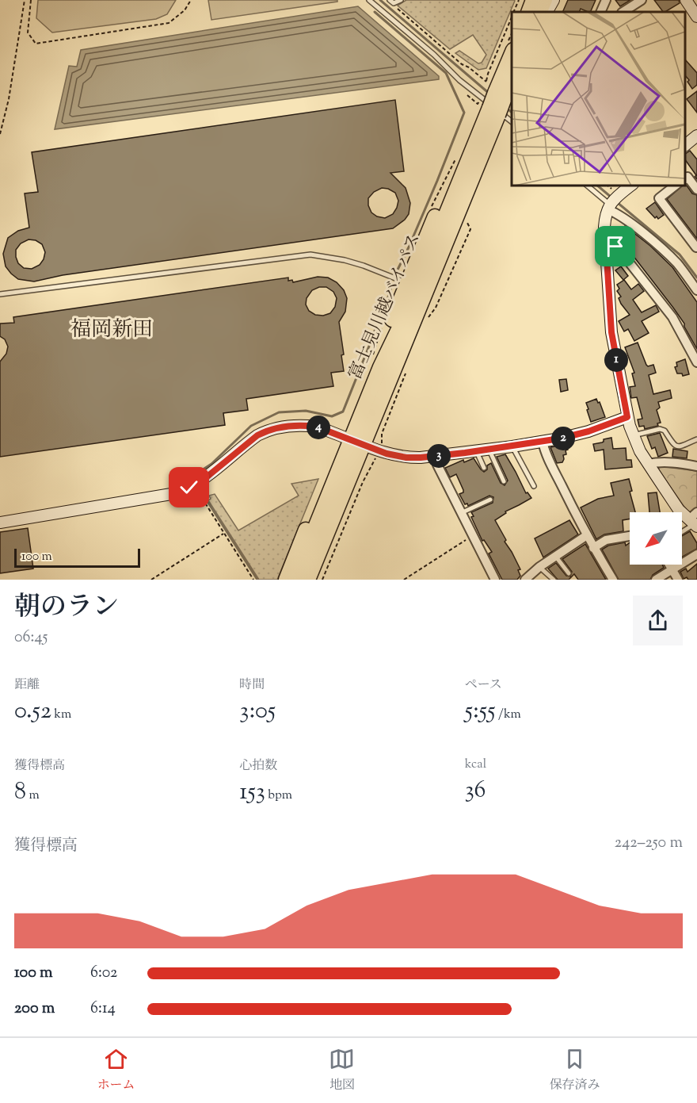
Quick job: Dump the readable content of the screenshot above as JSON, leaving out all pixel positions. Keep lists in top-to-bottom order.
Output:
{
  "streets": {
    "highway": ["富士見川越バイパス"]
  },
  "districts": ["福岡新田"],
  "scale_bar": "100 m",
  "north": "bottom left",
  "page": {
    "pins": [
      "1",
      "4",
      "2",
      "3"
    ],
    "scale": "100 m",
    "heading": ["朝のラン", "06:45"],
    "stats": [
      ["距離", "0.52 km"],
      ["時間", "3:05"],
      ["ペース", "5:55 /km"],
      ["獲得標高", "8 m"],
      ["心拍数", "153 bpm"],
      ["kcal", "36"]
    ],
    "chart": ["獲得標高", "242–250 m"],
    "list": [
      {
        "name": "100 m",
        "note": "6:02"
      },
      {
        "name": "200 m",
        "note": "6:14"
      }
    ],
    "tabs": ["ホーム", "地図", "保存済み"]
  }
}
